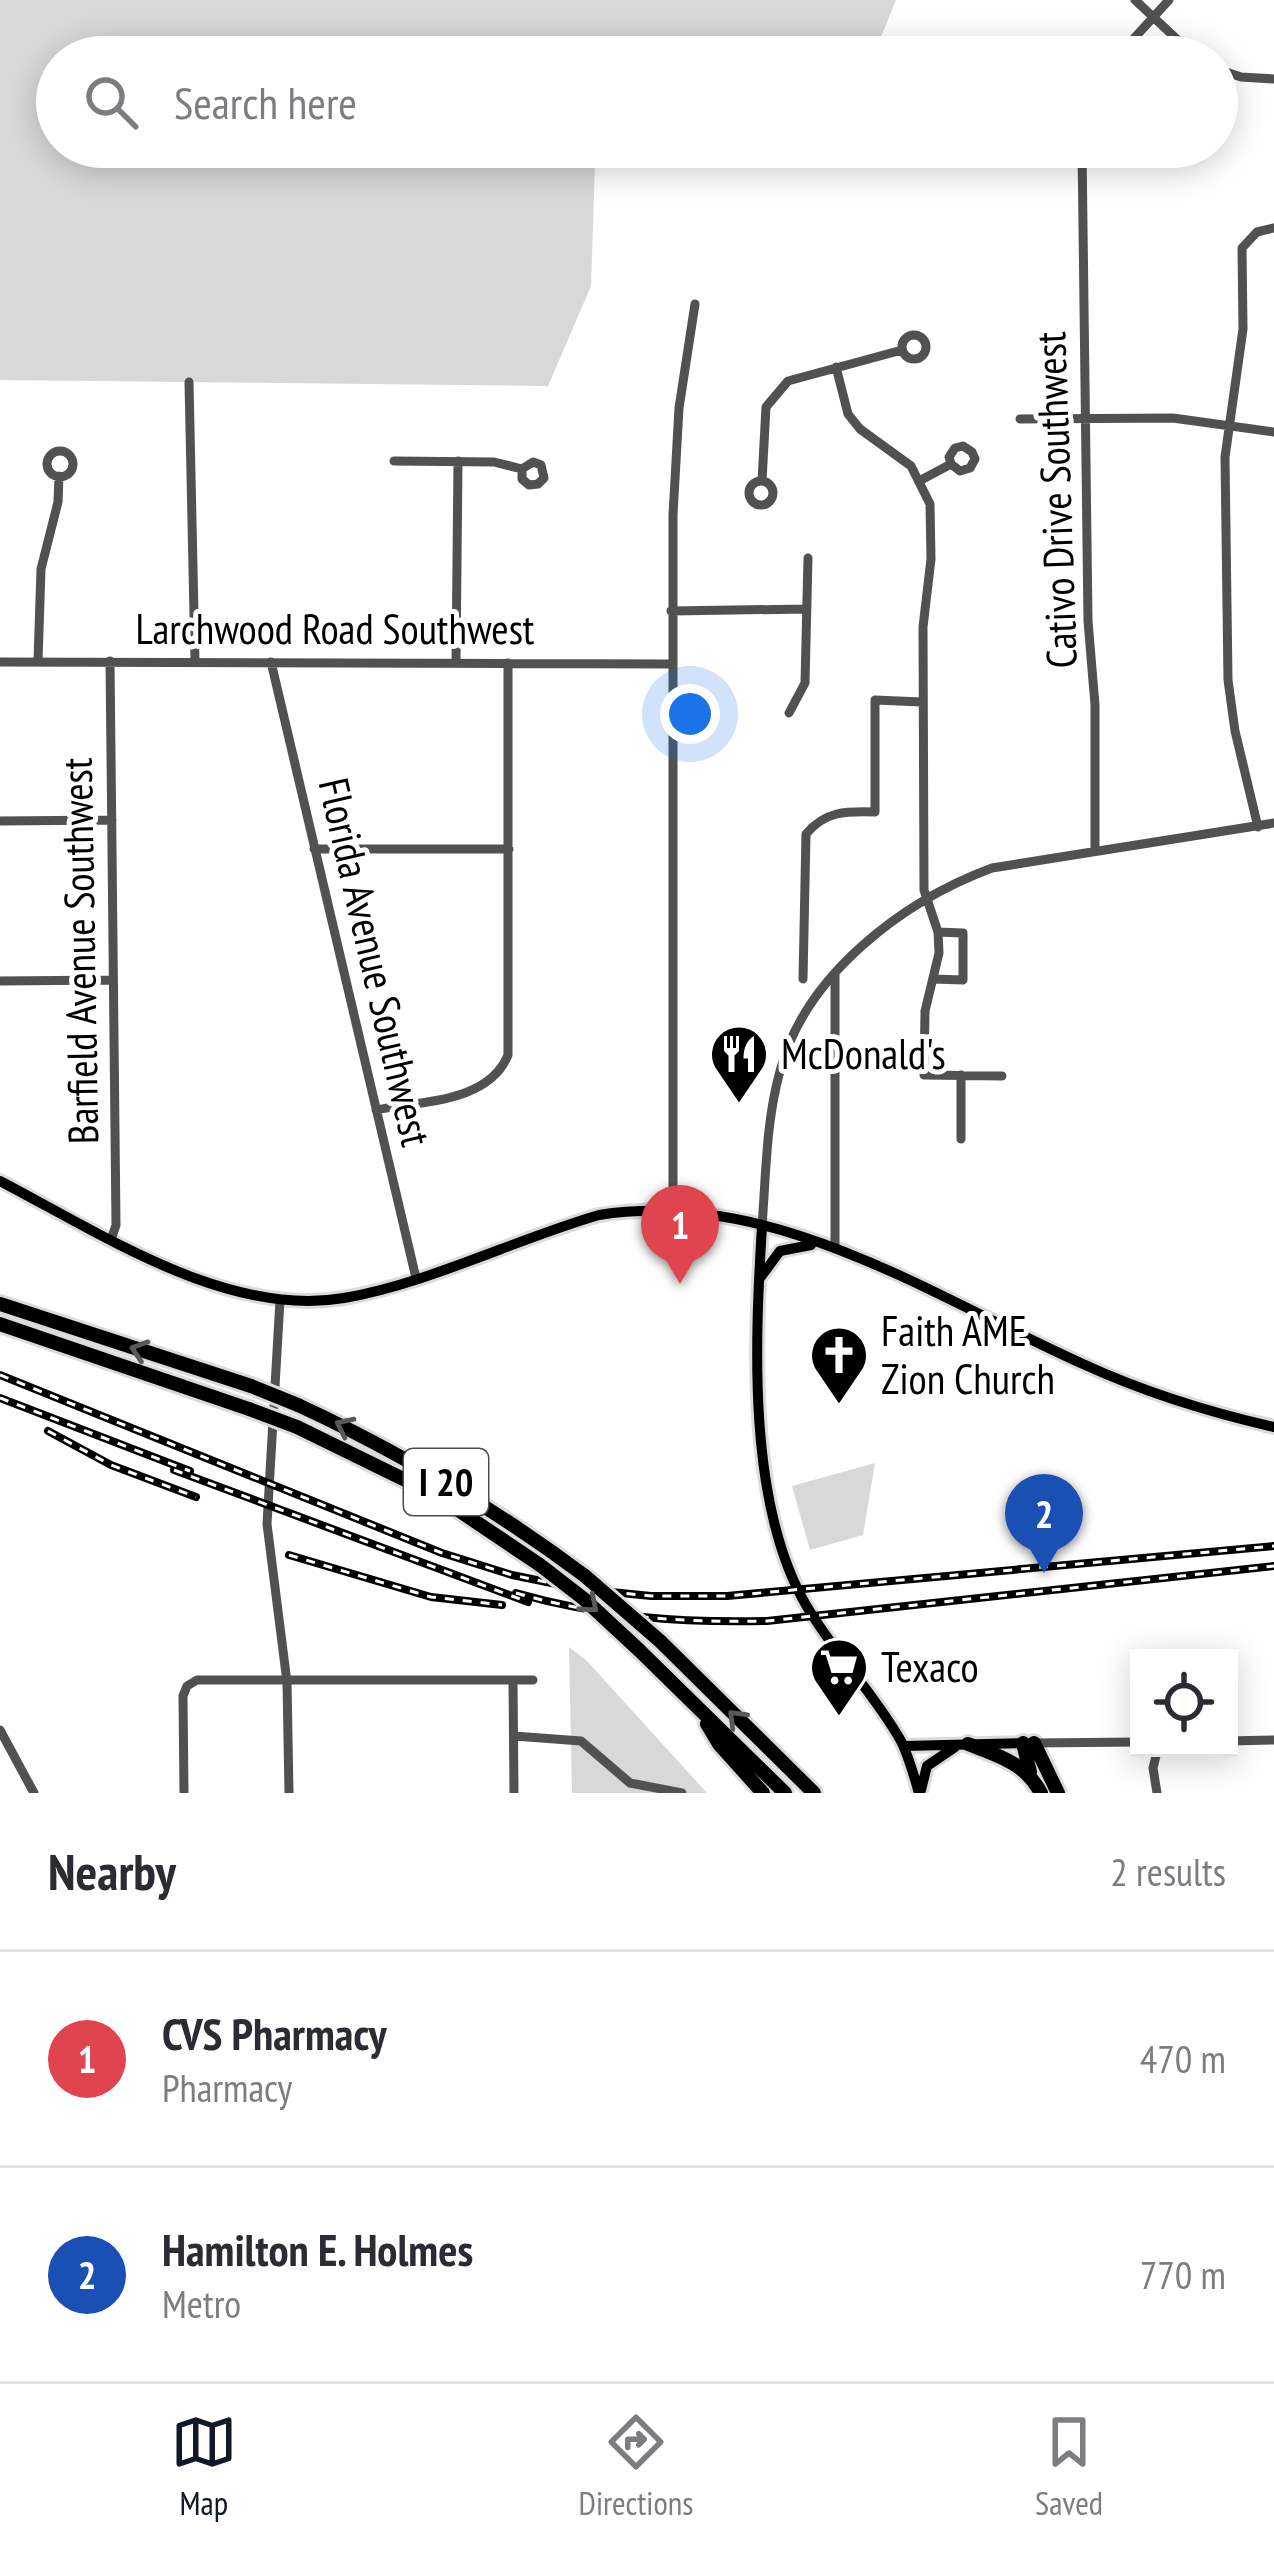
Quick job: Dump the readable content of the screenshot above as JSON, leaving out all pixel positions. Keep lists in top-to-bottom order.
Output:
{
  "streets": {
    "highway": ["I 20"],
    "street": [
      "Cativo Drive Southwest",
      "Larchwood Road Southwest",
      "Barfield Avenue Southwest",
      "Florida Avenue Southwest"
    ]
  },
  "crossings": [
    ["Larchwood Road Southwest", "Barfield Avenue Southwest"],
    ["Larchwood Road Southwest", "Florida Avenue Southwest"]
  ],
  "places": {
    "restaurant": ["McDonald's"],
    "church": ["Faith AME Zion Church"],
    "supermarket": ["Texaco"]
  },
  "page": {
    "search": "Search here",
    "pins": ["1", "2"],
    "heading": ["Nearby", "2 results"],
    "list": [
      {
        "mark": "1",
        "name": "CVS Pharmacy",
        "note": "Pharmacy",
        "value": "470 m"
      },
      {
        "mark": "2",
        "name": "Hamilton E. Holmes",
        "note": "Metro",
        "value": "770 m"
      }
    ],
    "nav": ["Map", "Directions", "Saved"]
  }
}
